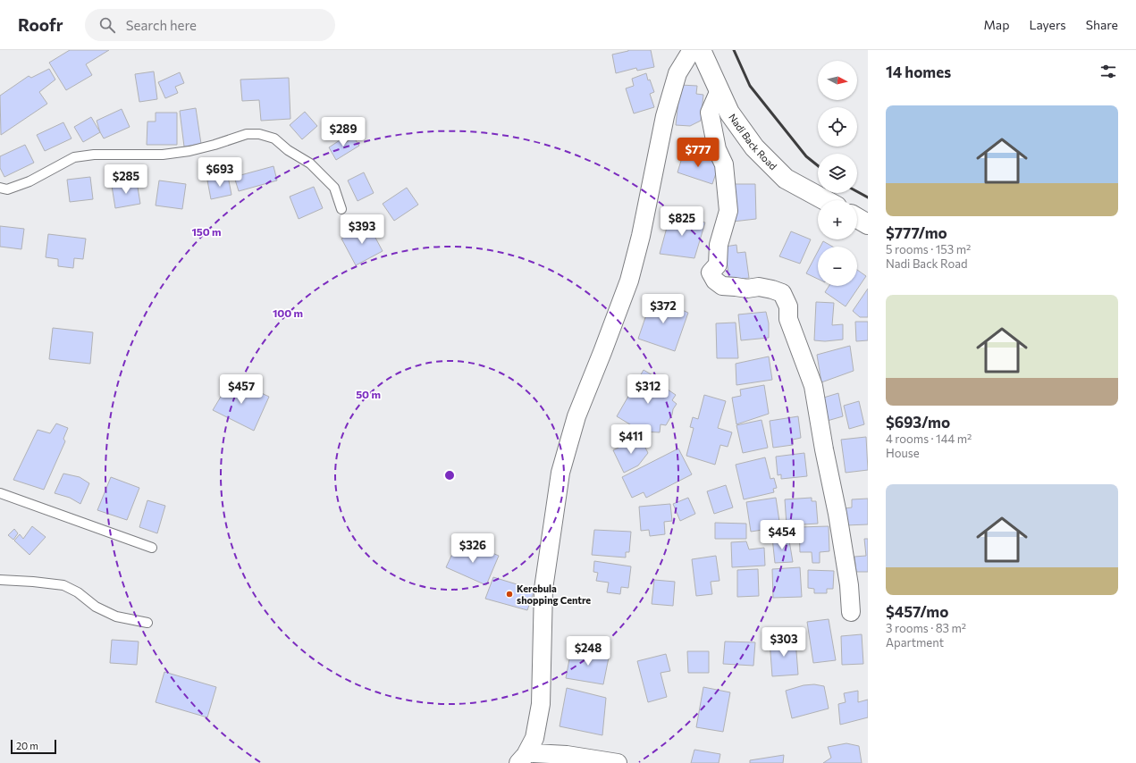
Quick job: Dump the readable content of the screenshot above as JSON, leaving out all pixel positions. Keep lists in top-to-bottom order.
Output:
{
  "streets": {
    "highway": ["Nadi Back Road"]
  },
  "places": ["Kerebula shopping Centre"],
  "scale_bar": "20 m",
  "north": "right",
  "page": {
    "header": "Roofr",
    "search": "Search here",
    "nav": ["Map", "Layers", "Share"],
    "heading": "14 homes",
    "map_buttons": ["+", "−"],
    "list": [
      {
        "name": "$777/mo",
        "note": "5 rooms · 153 m² · Nadi Back Road"
      },
      {
        "name": "$693/mo",
        "note": "4 rooms · 144 m² · House"
      },
      {
        "name": "$457/mo",
        "note": "3 rooms · 83 m² · Apartment"
      }
    ],
    "price": [
      "$289",
      "$777",
      "$693",
      "$285",
      "$825",
      "$393",
      "$372",
      "$457",
      "$312",
      "$411",
      "$454",
      "$326",
      "$303",
      "$248"
    ],
    "scale": "20 m"
  },
  "rings": ["150 m", "100 m", "50 m"]
}
